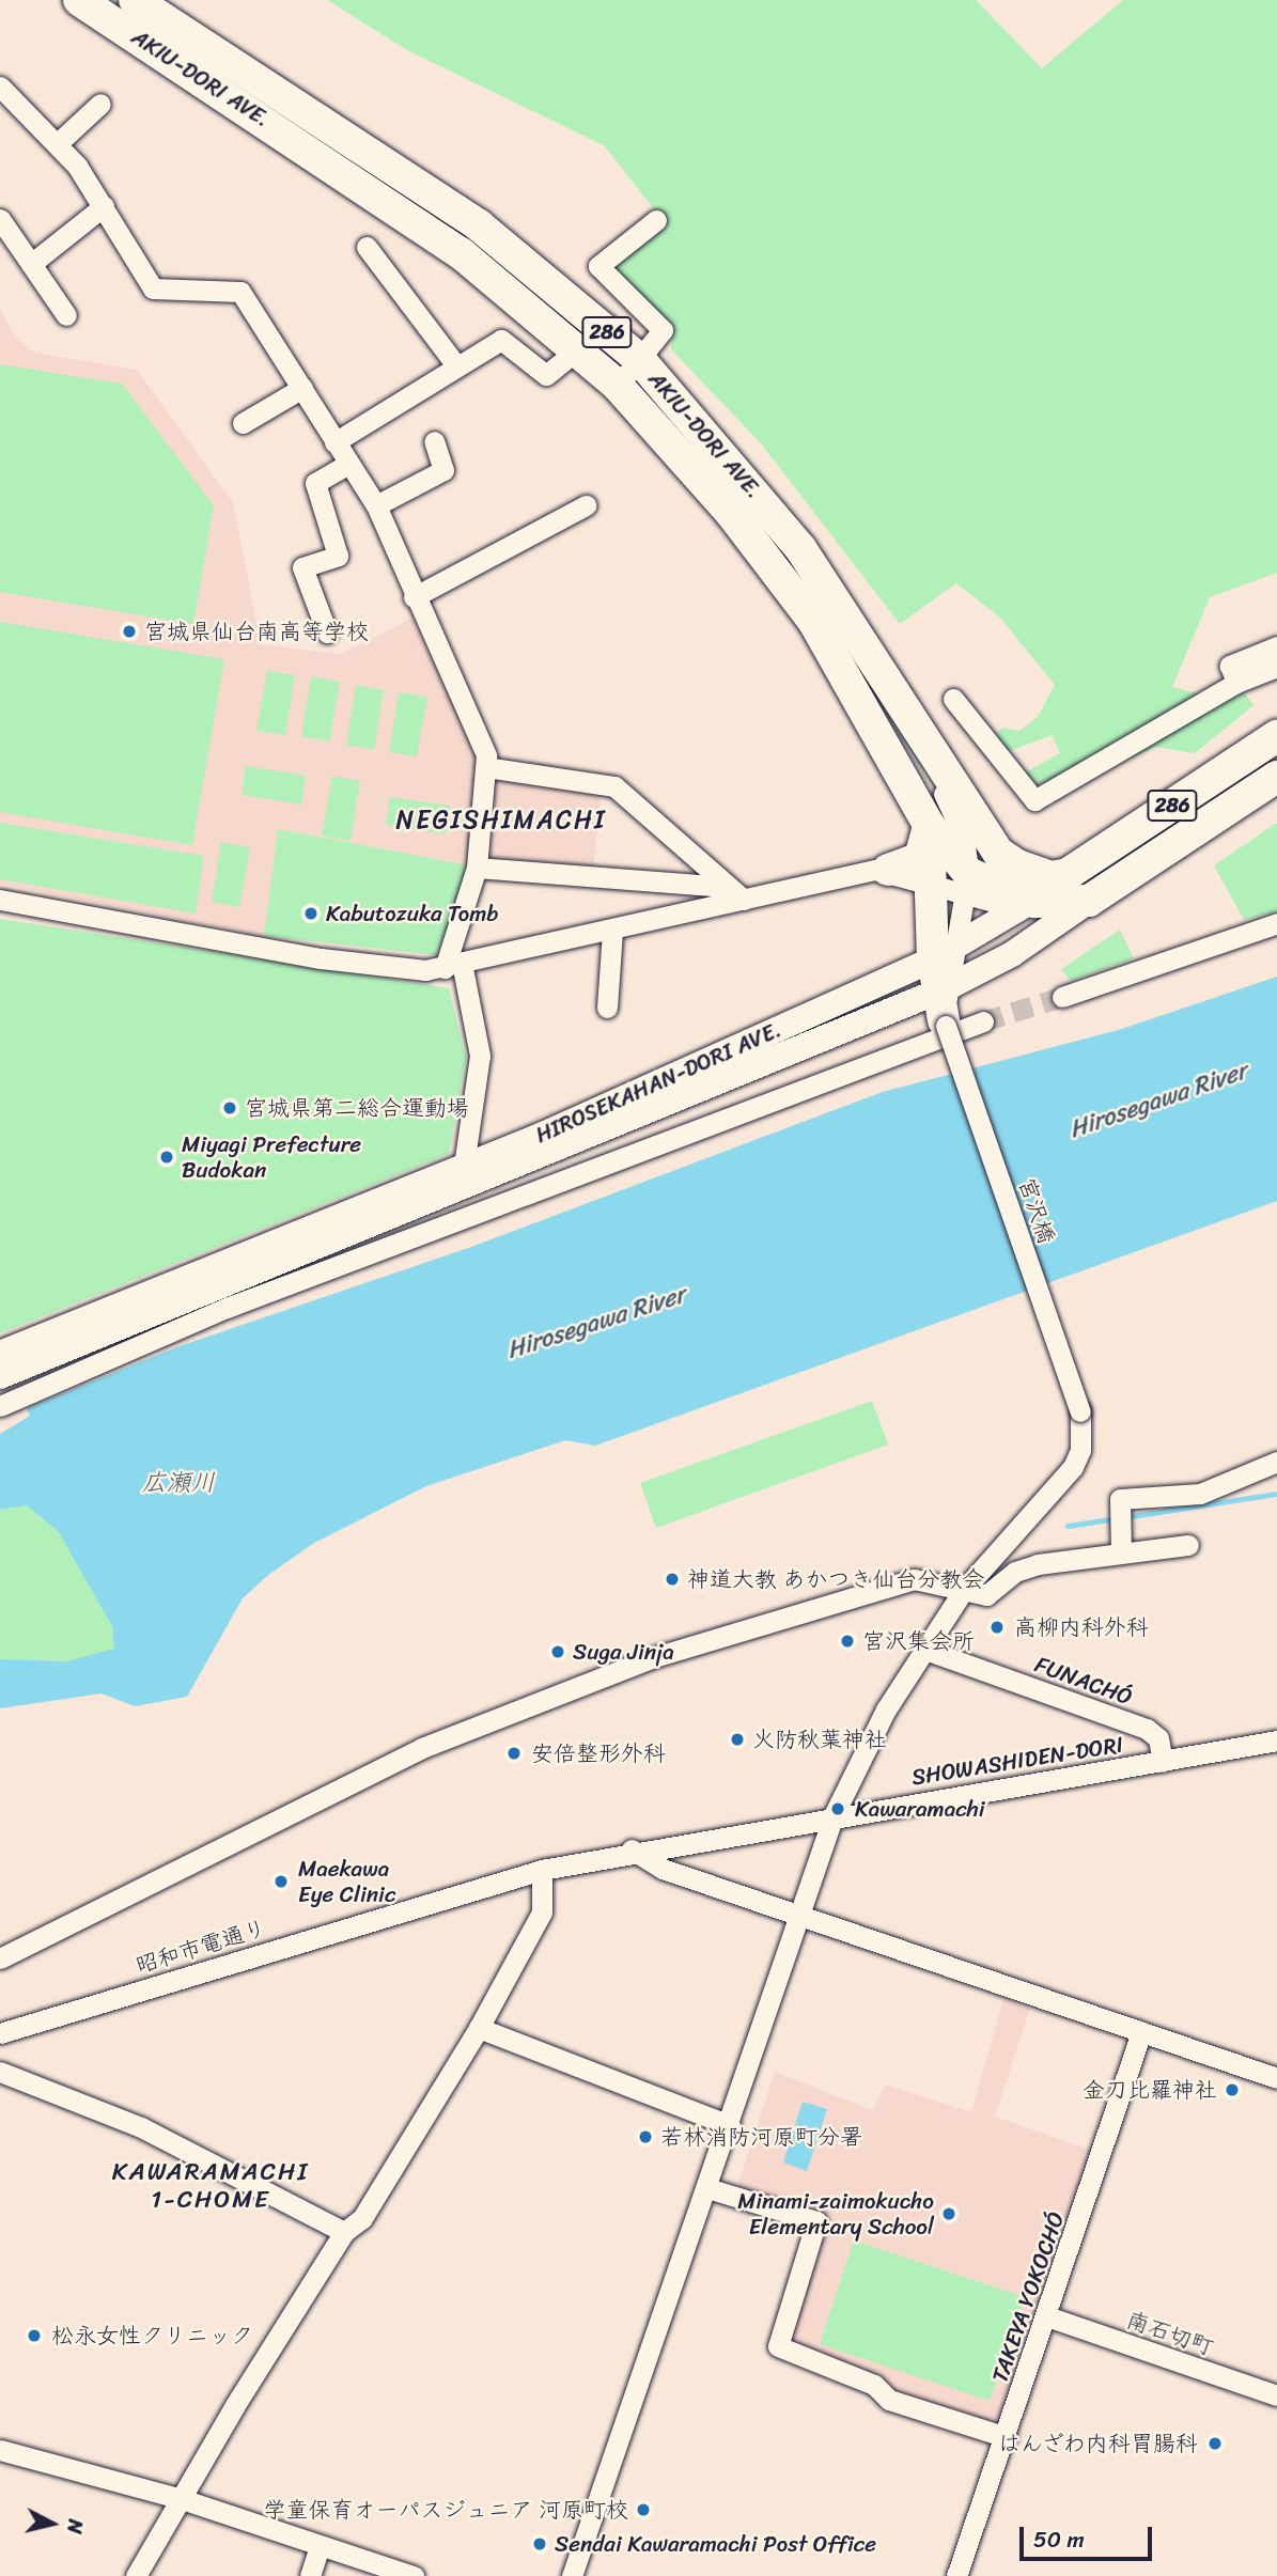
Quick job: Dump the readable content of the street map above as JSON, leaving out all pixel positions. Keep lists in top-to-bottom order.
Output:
{
  "streets": {
    "highway": ["AKIU-DORI AVE.", "286", "HIROSEKAHAN-DORI AVE."],
    "street": [
      "宮沢橋",
      "FUNACHÓ",
      "SHOWASHIDEN-DORI",
      "昭和市電通り",
      "TAKEYA YOKOCHÓ",
      "南石切町"
    ]
  },
  "crossings": [
    ["AKIU-DORI AVE.", "286"],
    ["AKIU-DORI AVE.", "HIROSEKAHAN-DORI AVE."],
    ["286", "HIROSEKAHAN-DORI AVE."],
    ["HIROSEKAHAN-DORI AVE.", "宮沢橋"],
    ["宮沢橋", "FUNACHÓ"],
    ["宮沢橋", "SHOWASHIDEN-DORI"],
    ["FUNACHÓ", "SHOWASHIDEN-DORI"],
    ["SHOWASHIDEN-DORI", "昭和市電通り"],
    ["TAKEYA YOKOCHÓ", "南石切町"]
  ],
  "districts": ["NEGISHIMACHI", "KAWARAMACHI 1-CHOME"],
  "water": ["Hirosegawa River", "広瀬川"],
  "places": [
    "宮城県仙台南高等学校",
    "Kabutozuka Tomb",
    "宮城県第二総合運動場",
    "Miyagi Prefecture Budokan",
    "神道大教 あかつき仙台分教会",
    "高柳内科外科",
    "宮沢集会所",
    "Suga Jinja",
    "火防秋葉神社",
    "安倍整形外科",
    "Kawaramachi",
    "Maekawa Eye Clinic",
    "金刀比羅神社",
    "若林消防河原町分署",
    "Minami-zaimokucho Elementary School",
    "松永女性クリニック",
    "はんざわ内科胃腸科",
    "学童保育オーパスジュニア 河原町校",
    "Sendai Kawaramachi Post Office"
  ],
  "scale_bar": "50 m",
  "north": "right"
}
